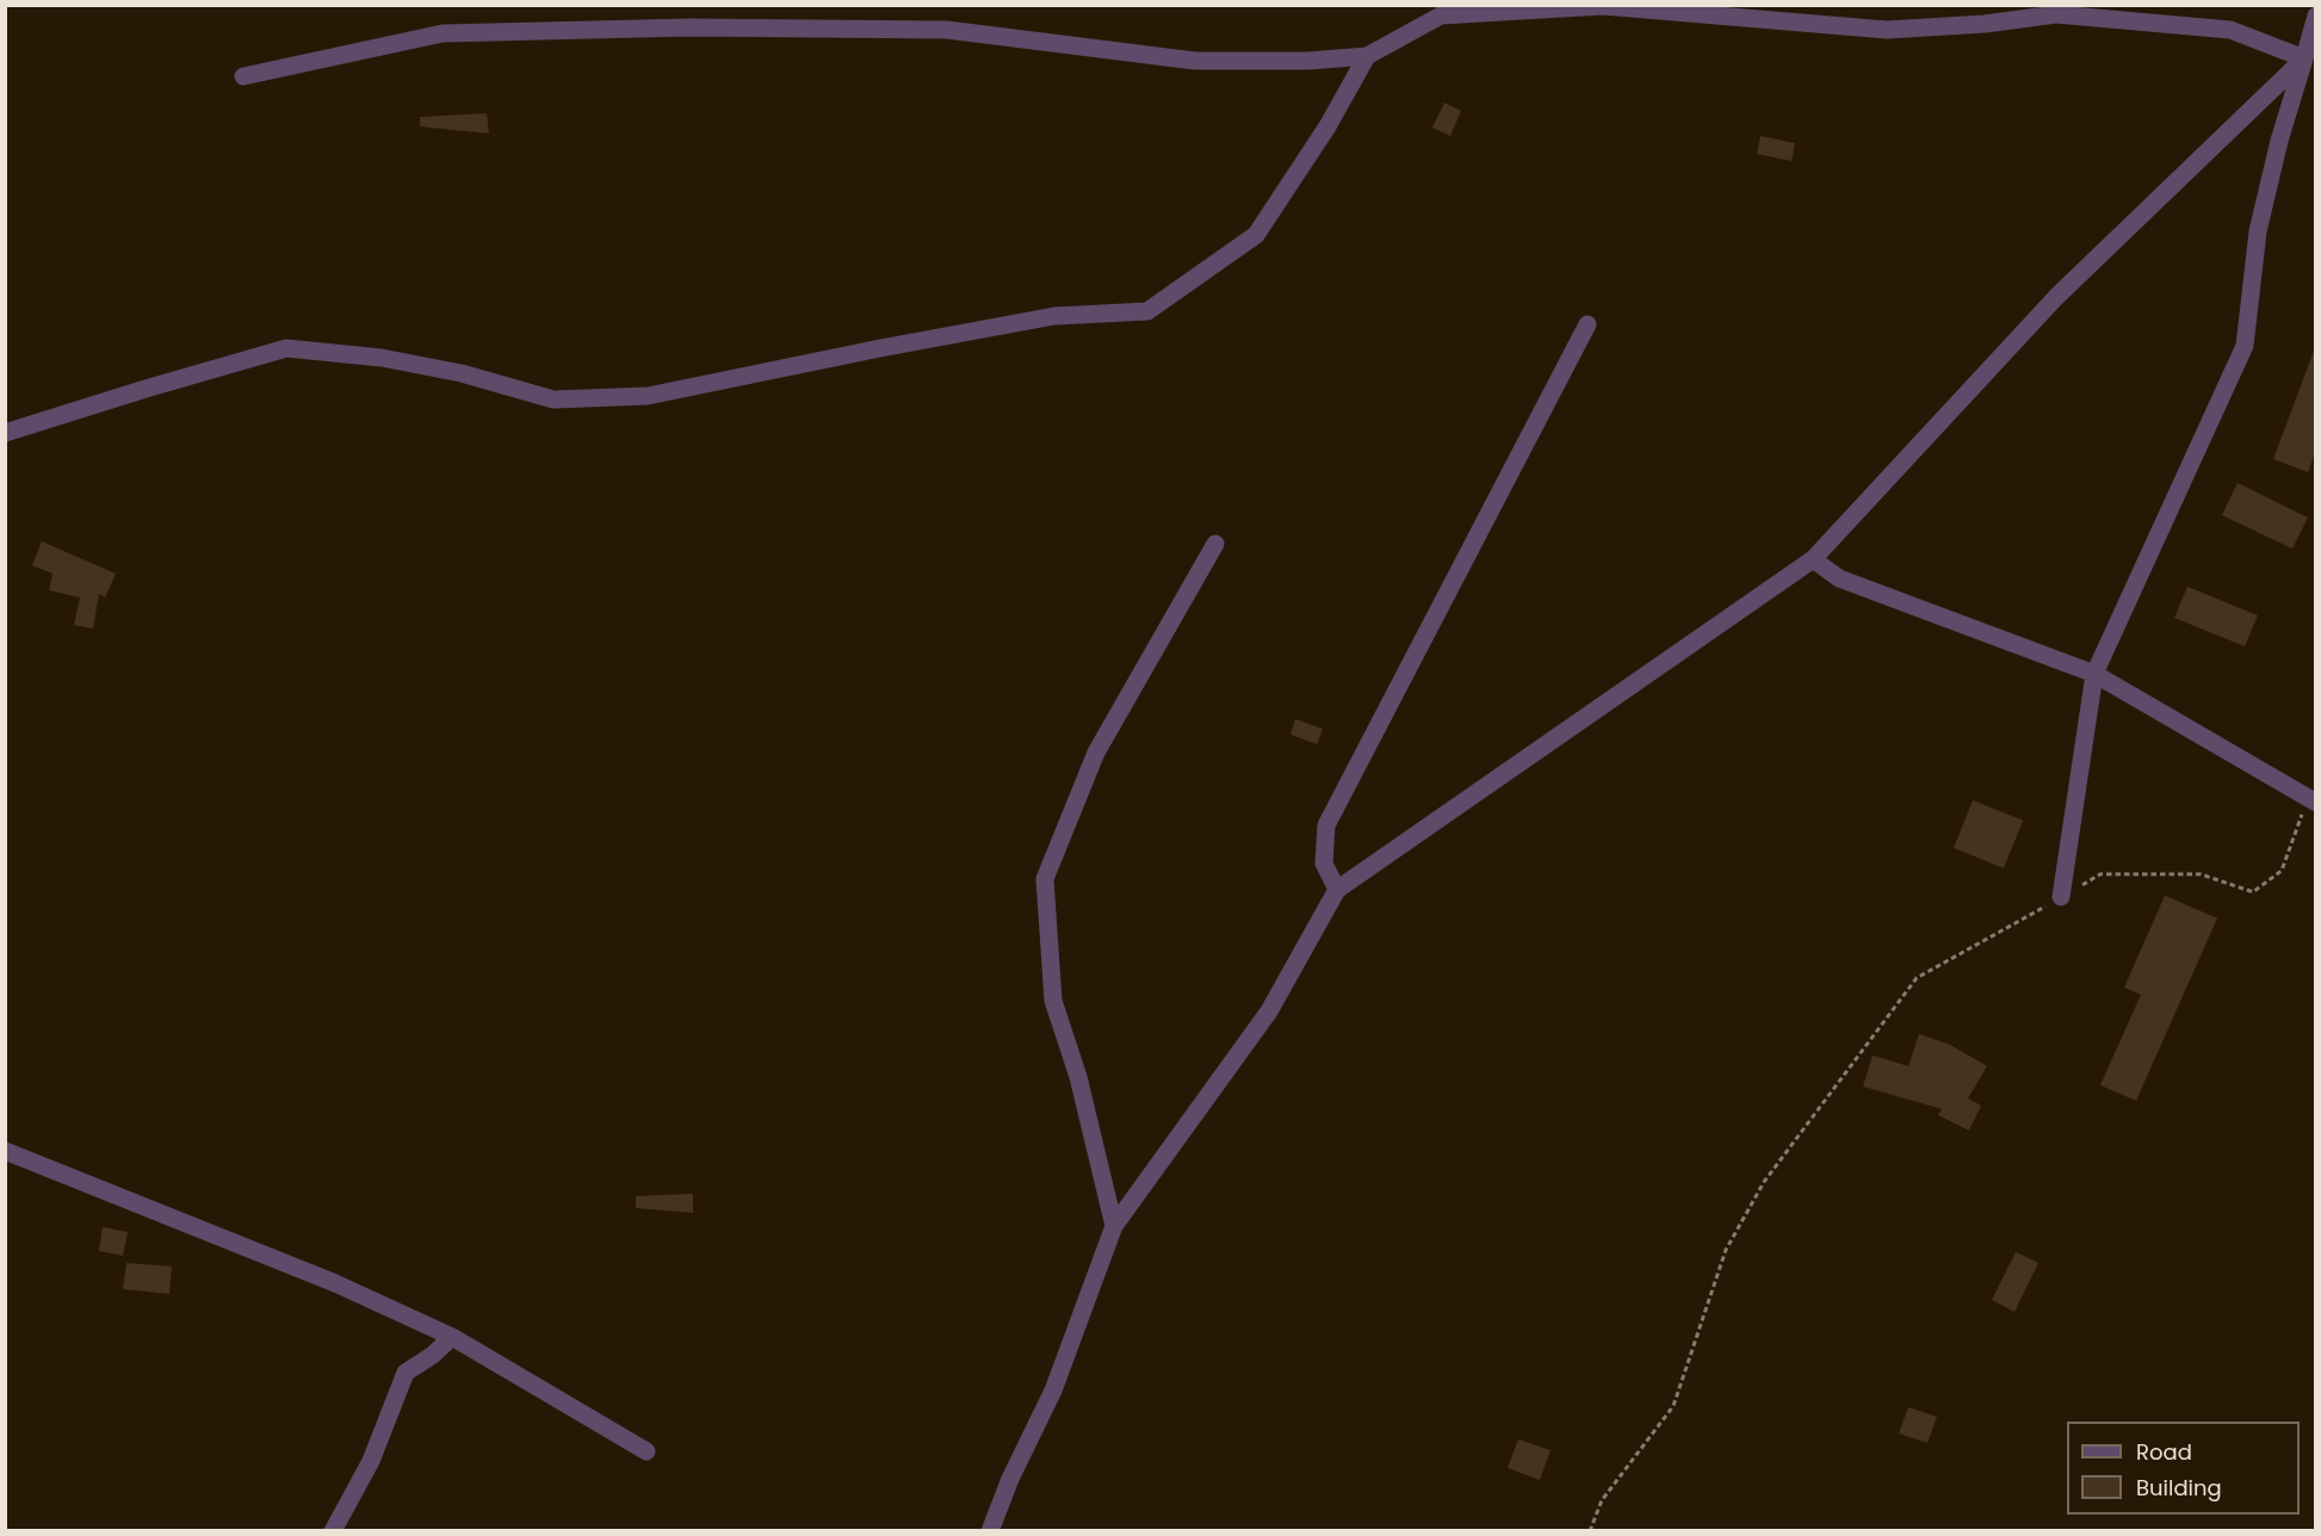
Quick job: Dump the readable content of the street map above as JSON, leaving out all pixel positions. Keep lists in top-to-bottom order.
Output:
{
  "legend": ["Road", "Building"]
}
